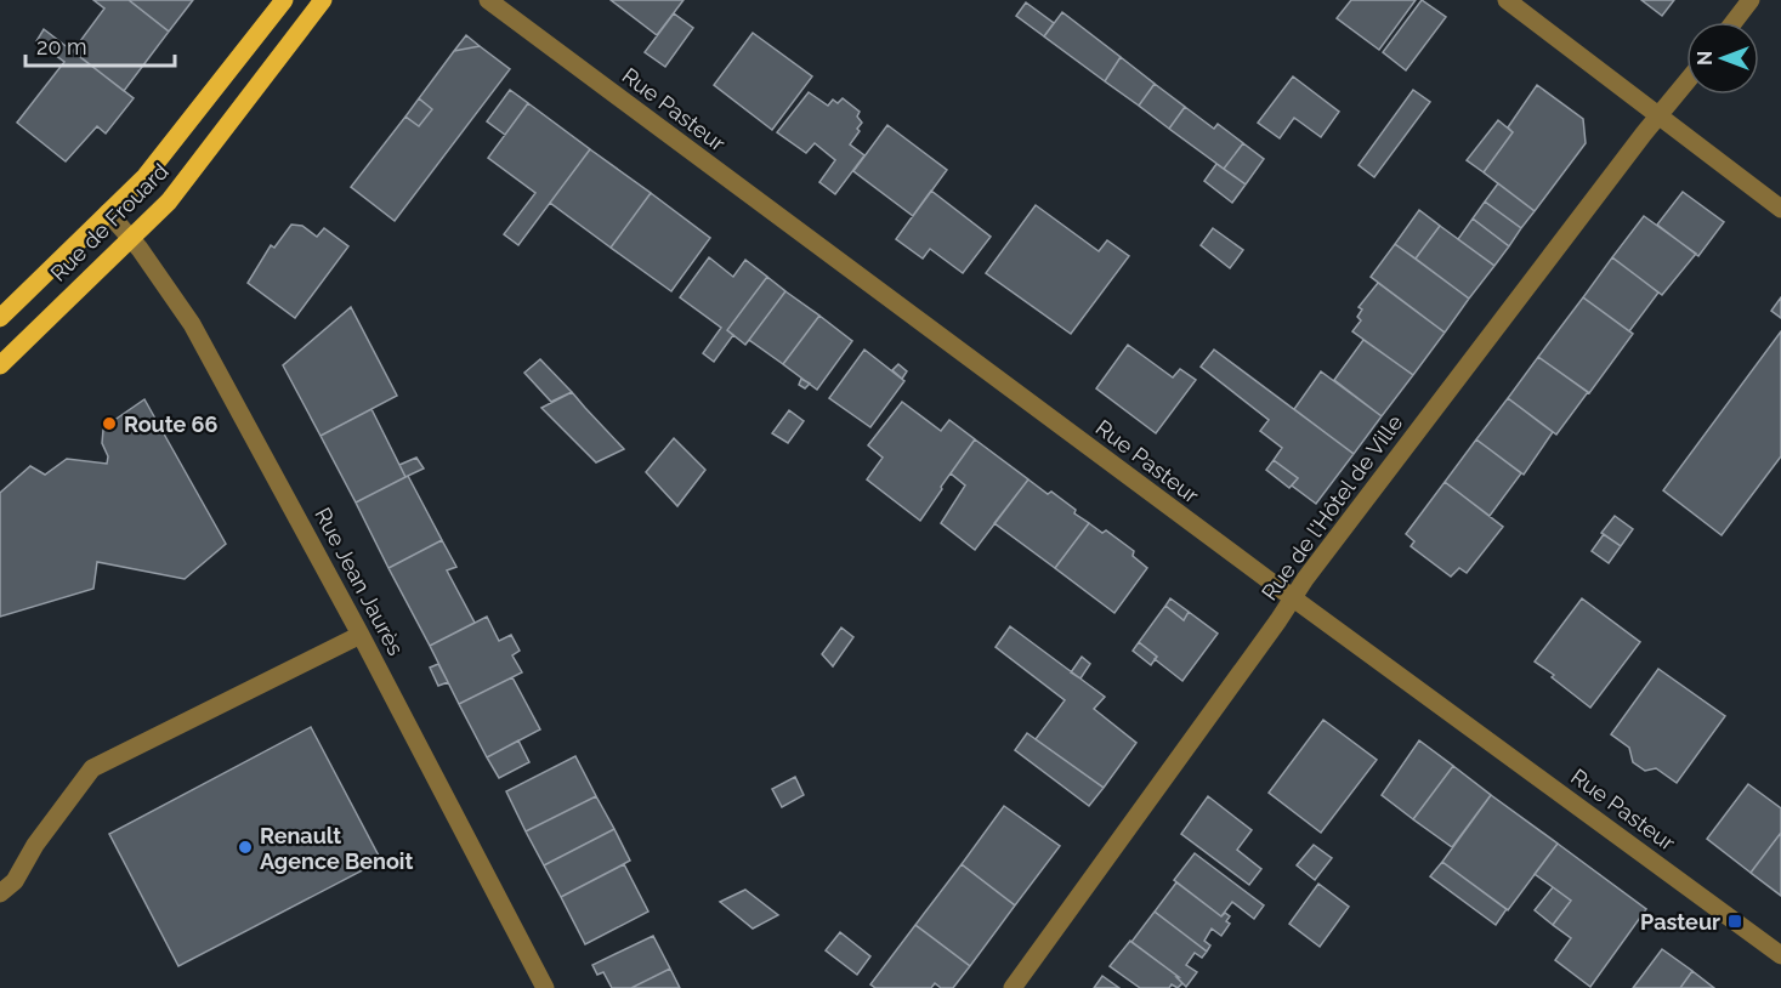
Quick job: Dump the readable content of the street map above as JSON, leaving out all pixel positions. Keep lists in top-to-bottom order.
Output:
{
  "streets": {
    "main road": ["Rue de Frouard"],
    "street": ["Rue Pasteur", "Rue de l'Hôtel de Ville", "Rue Jean Jaurès"]
  },
  "crossings": [
    ["Rue Pasteur", "Rue de l'Hôtel de Ville"],
    ["Rue de Frouard", "Rue Jean Jaurès"]
  ],
  "places": {
    "other": ["Route 66", "Renault Agence Benoit"],
    "transit": ["Pasteur"]
  },
  "scale_bar": "20 m",
  "north": "left"
}
